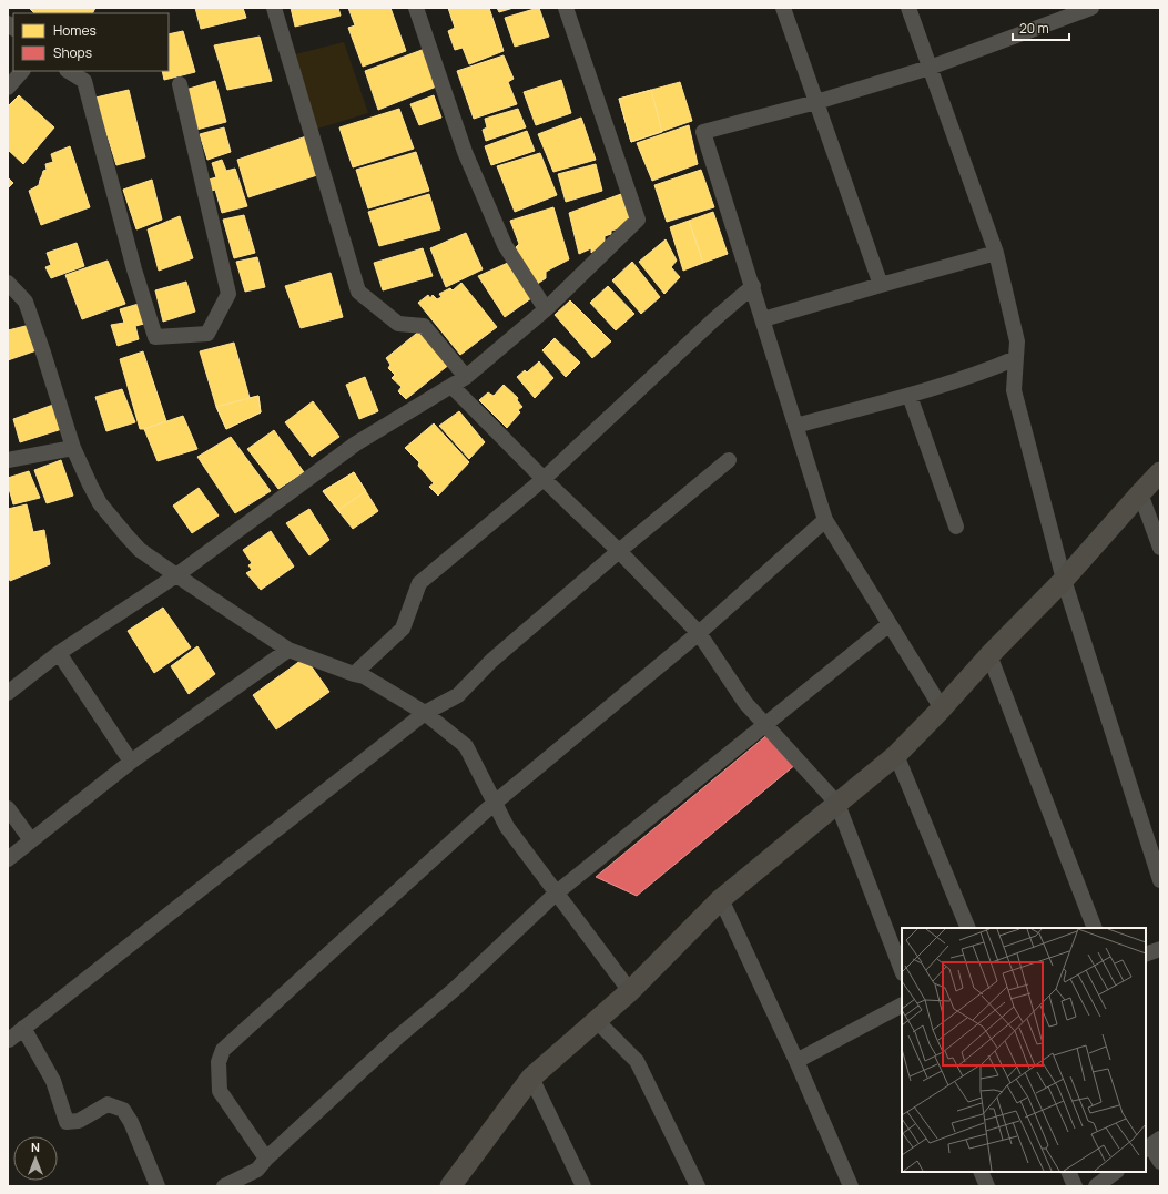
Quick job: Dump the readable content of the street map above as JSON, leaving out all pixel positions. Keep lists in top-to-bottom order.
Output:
{
  "legend": ["Homes", "Shops"],
  "scale_bar": "20 m",
  "north": "top"
}
